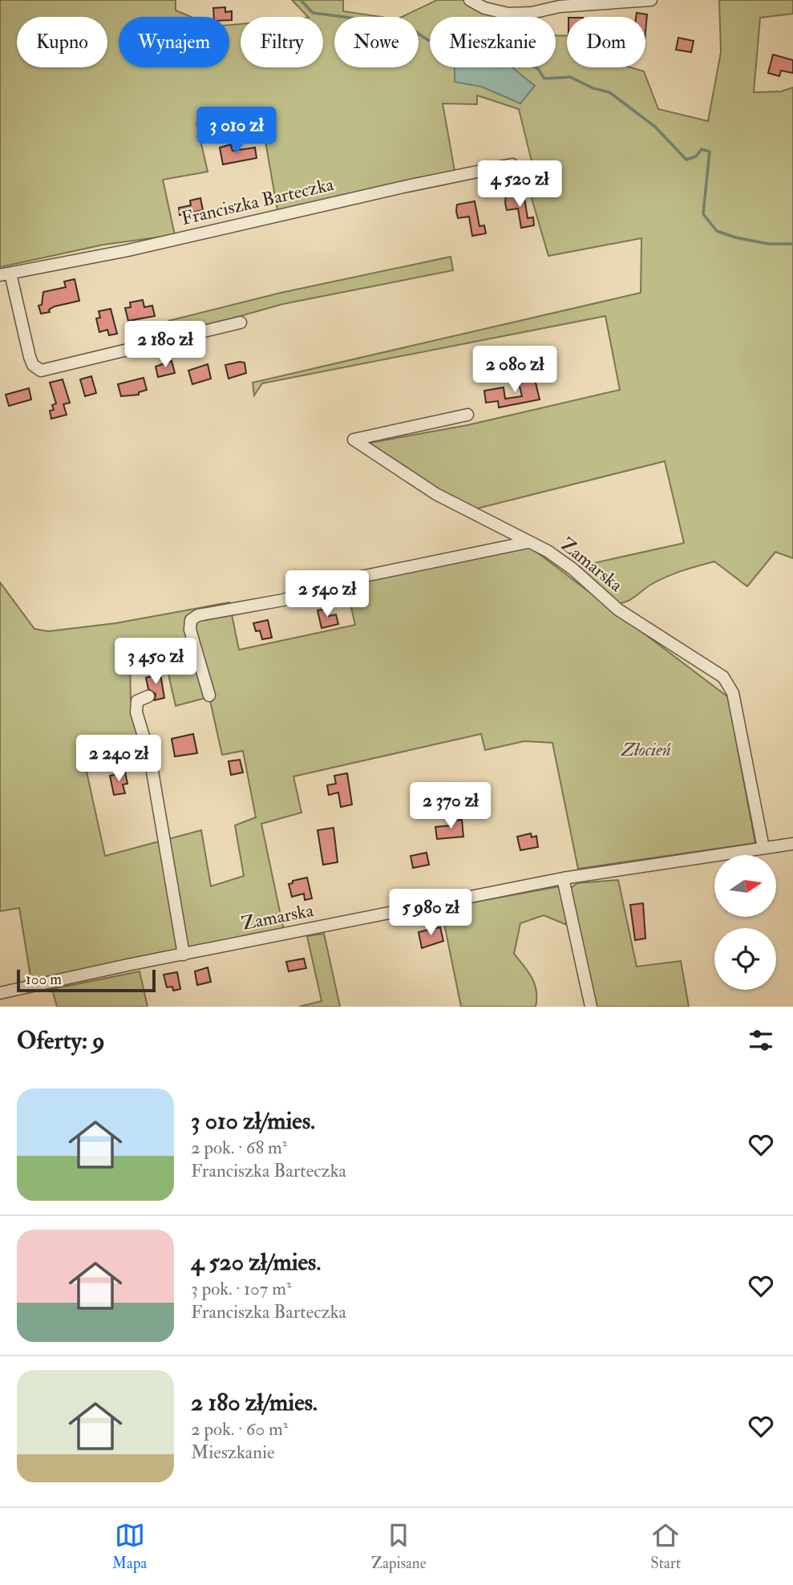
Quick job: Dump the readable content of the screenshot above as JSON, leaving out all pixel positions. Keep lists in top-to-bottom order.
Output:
{
  "streets": {
    "street": ["Franciszka Barteczka", "Zamarska"]
  },
  "parks": ["Złocień"],
  "scale_bar": "100 m",
  "north": "right",
  "page": {
    "chip": [
      "Kupno",
      "Wynajem",
      "Filtry",
      "Nowe",
      "Mieszkanie",
      "Dom"
    ],
    "price": [
      "3 010 zł",
      "4 520 zł",
      "2 180 zł",
      "2 080 zł",
      "2 540 zł",
      "3 450 zł",
      "2 240 zł",
      "2 370 zł",
      "5 980 zł"
    ],
    "scale": "100 m",
    "heading": "Oferty: 9",
    "list": [
      {
        "name": "3 010 zł/mies.",
        "note": "2 pok. · 68 m² · Franciszka Barteczka"
      },
      {
        "name": "4 520 zł/mies.",
        "note": "3 pok. · 107 m² · Franciszka Barteczka"
      },
      {
        "name": "2 180 zł/mies.",
        "note": "2 pok. · 60 m² · Mieszkanie"
      }
    ],
    "tabs": ["Mapa", "Zapisane", "Start"]
  }
}
